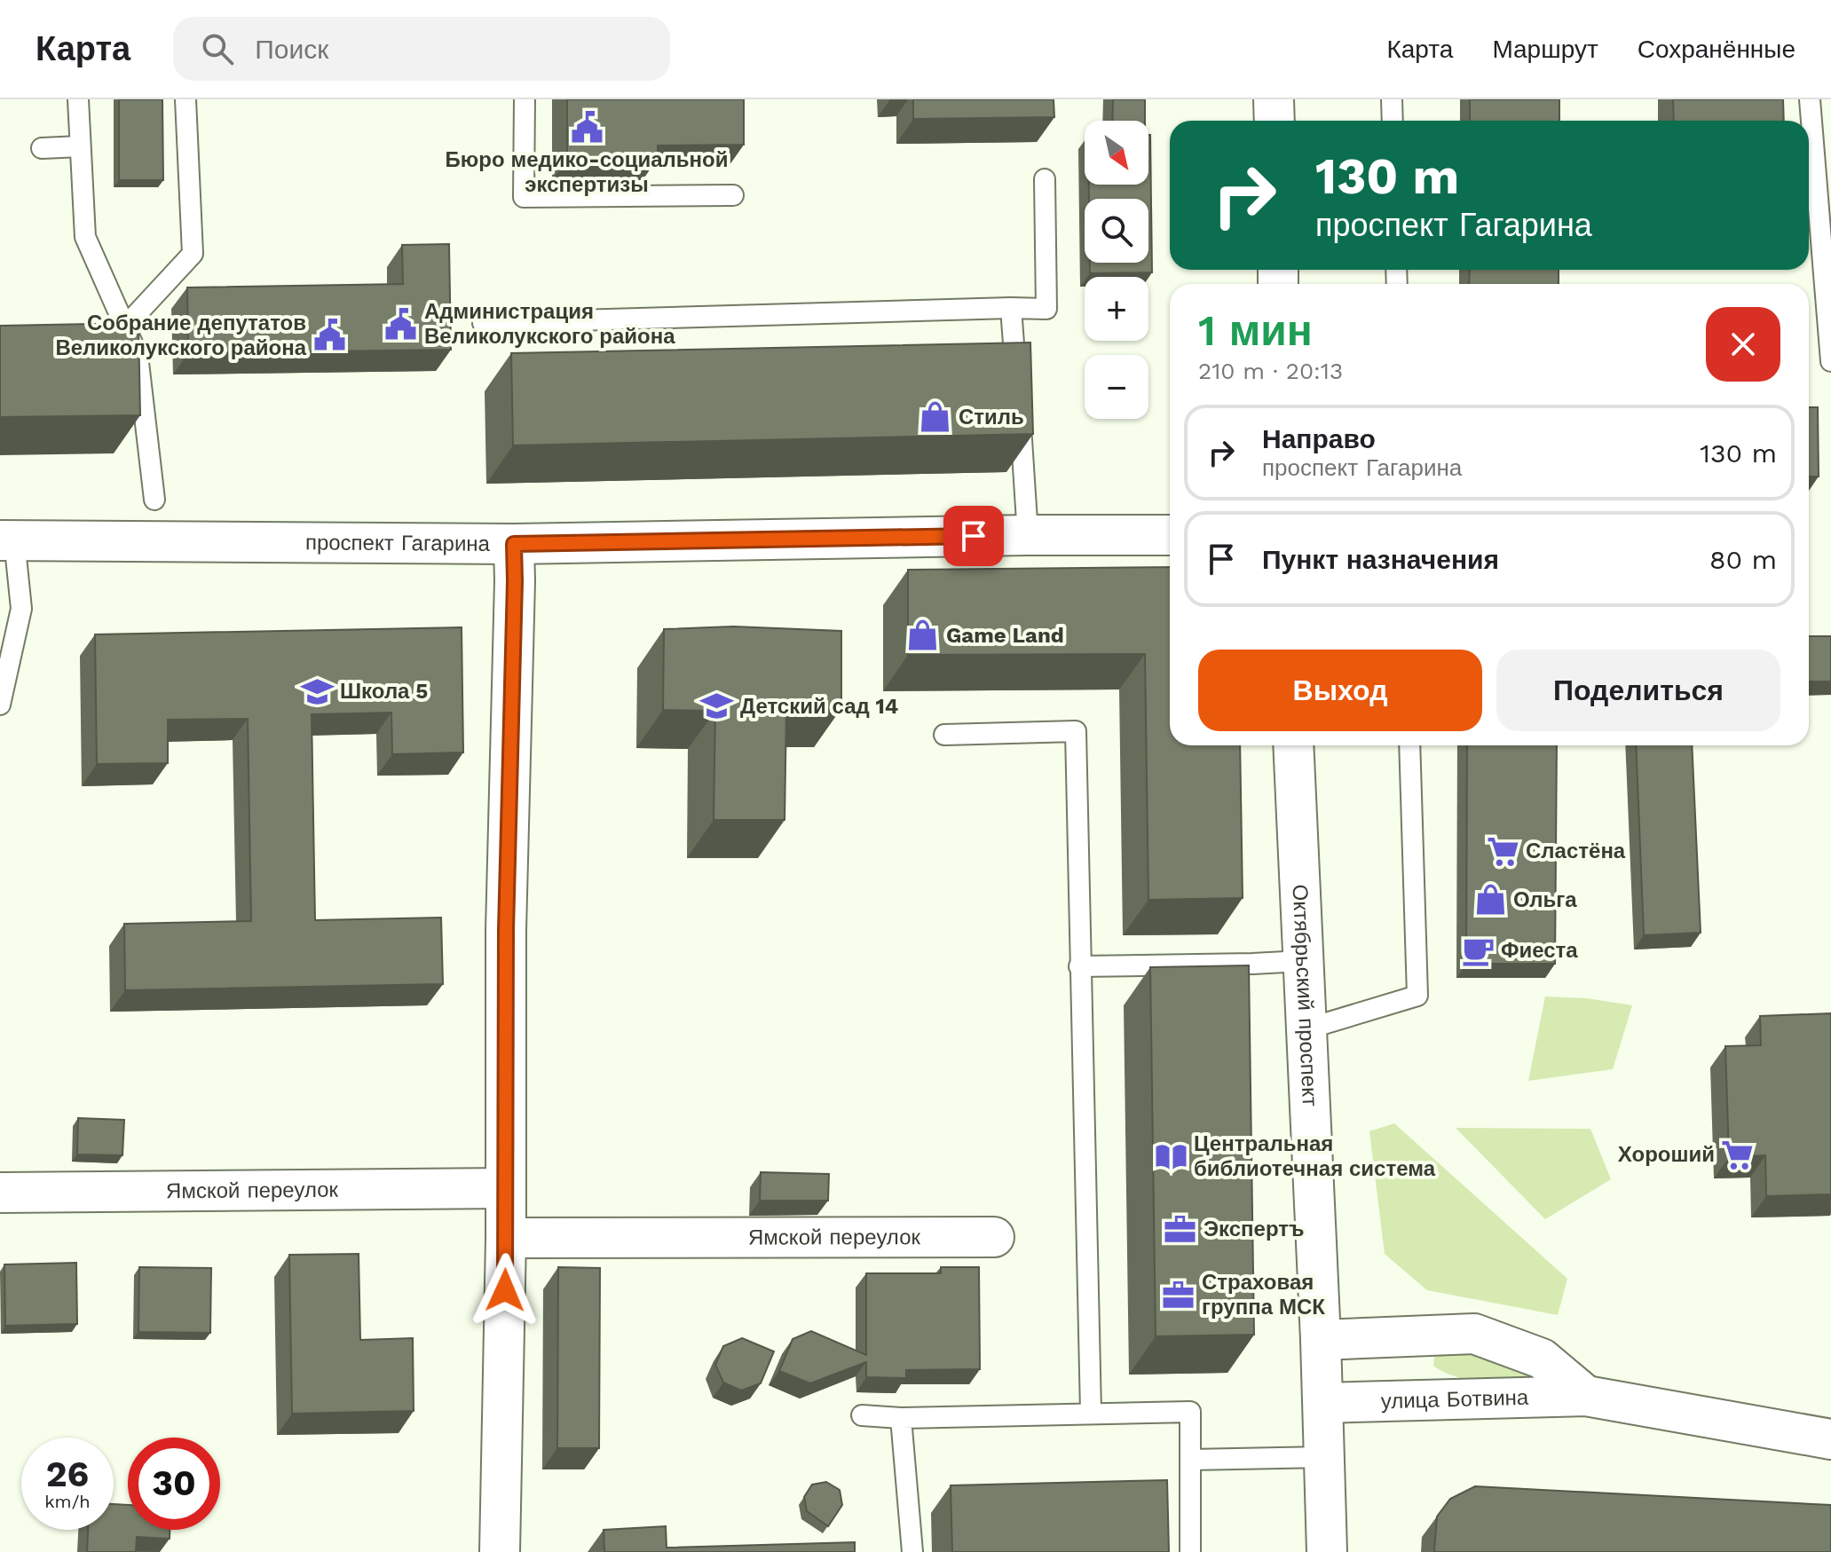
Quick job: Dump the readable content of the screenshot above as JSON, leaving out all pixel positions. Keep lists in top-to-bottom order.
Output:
{
  "streets": {
    "main road": [
      "проспект Гагарина",
      "Октябрьский проспект",
      "Ямской переулок",
      "улица Ботвина"
    ]
  },
  "crossings": [
    ["Октябрьский проспект", "улица Ботвина"]
  ],
  "places": {
    "public building": ["Бюро медико-социальной экспертизы", "Администрация Великолукского района", "Собрание депутатов Великолукского района"],
    "shop": ["Стиль", "Game Land", "Ольга"],
    "school or university": ["Школа 5", "Детский сад 14"],
    "supermarket": ["Сластёна", "Хороший"],
    "cafe": ["Фиеста"],
    "library": ["Центральная библиотечная система"],
    "office": ["Экспертъ", "Страховая группа МСК"]
  },
  "north": "bottom right",
  "page": {
    "header": "Карта",
    "search": "Поиск",
    "nav": ["Карта", "Маршрут", "Сохранённые"],
    "map_buttons": ["+", "−"],
    "turn": ["130 m", "проспект Гагарина"],
    "heading": ["1 мин", "210 m · 20:13"],
    "list": [
      {
        "name": "Направо",
        "note": "проспект Гагарина",
        "value": "130 m"
      },
      {
        "name": "Пункт назначения",
        "value": "80 m"
      }
    ],
    "buttons": ["Выход", "Поделиться"],
    "speed": "26 km/h",
    "limit": "30"
  }
}
